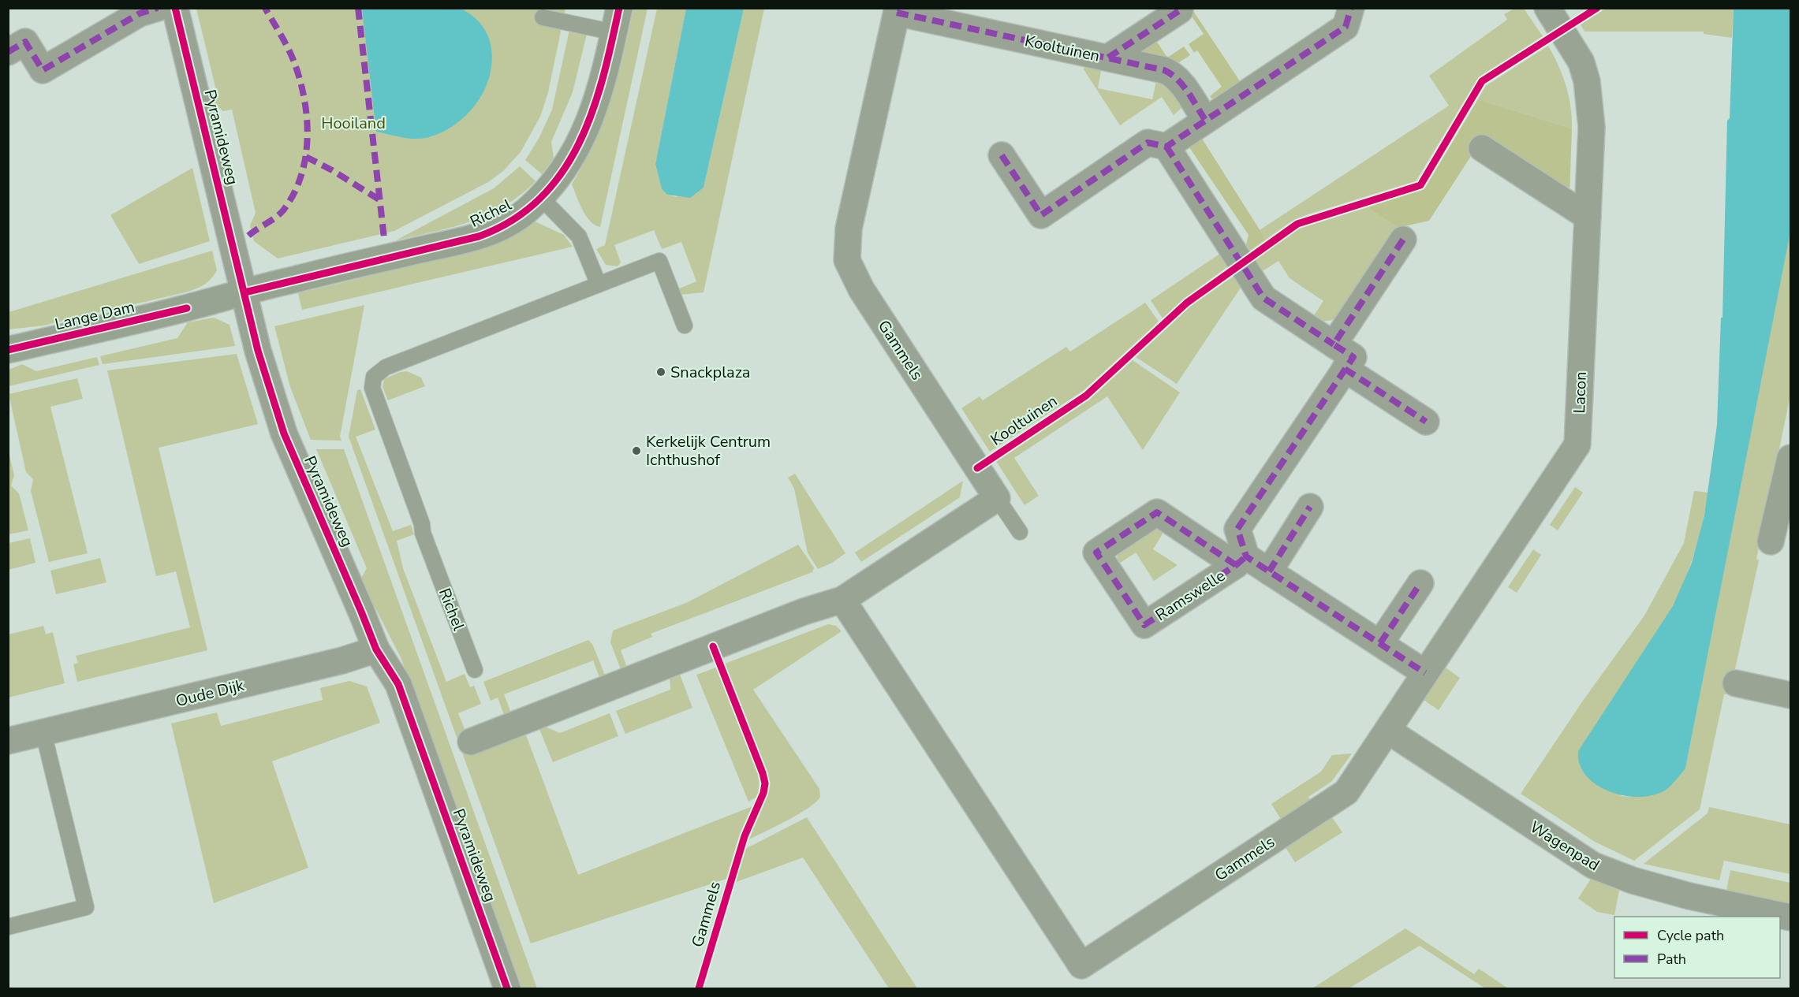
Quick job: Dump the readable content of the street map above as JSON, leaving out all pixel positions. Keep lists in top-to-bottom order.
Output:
{
  "streets": {
    "street": [
      "Kooltuinen",
      "Pyramideweg",
      "Richel",
      "Lange Dam",
      "Gammels",
      "Lacon",
      "Ramswelle",
      "Oude Dijk",
      "Wagenpad"
    ]
  },
  "crossings": [
    ["Kooltuinen", "Gammels"],
    ["Pyramideweg", "Richel"],
    ["Pyramideweg", "Lange Dam"],
    ["Pyramideweg", "Oude Dijk"],
    ["Richel", "Lange Dam"],
    ["Gammels", "Lacon"],
    ["Gammels", "Wagenpad"],
    ["Lacon", "Ramswelle"],
    ["Lacon", "Wagenpad"]
  ],
  "parks": ["Hooiland"],
  "places": ["Snackplaza", "Kerkelijk Centrum Ichthushof"],
  "legend": ["Cycle path", "Path"]
}
